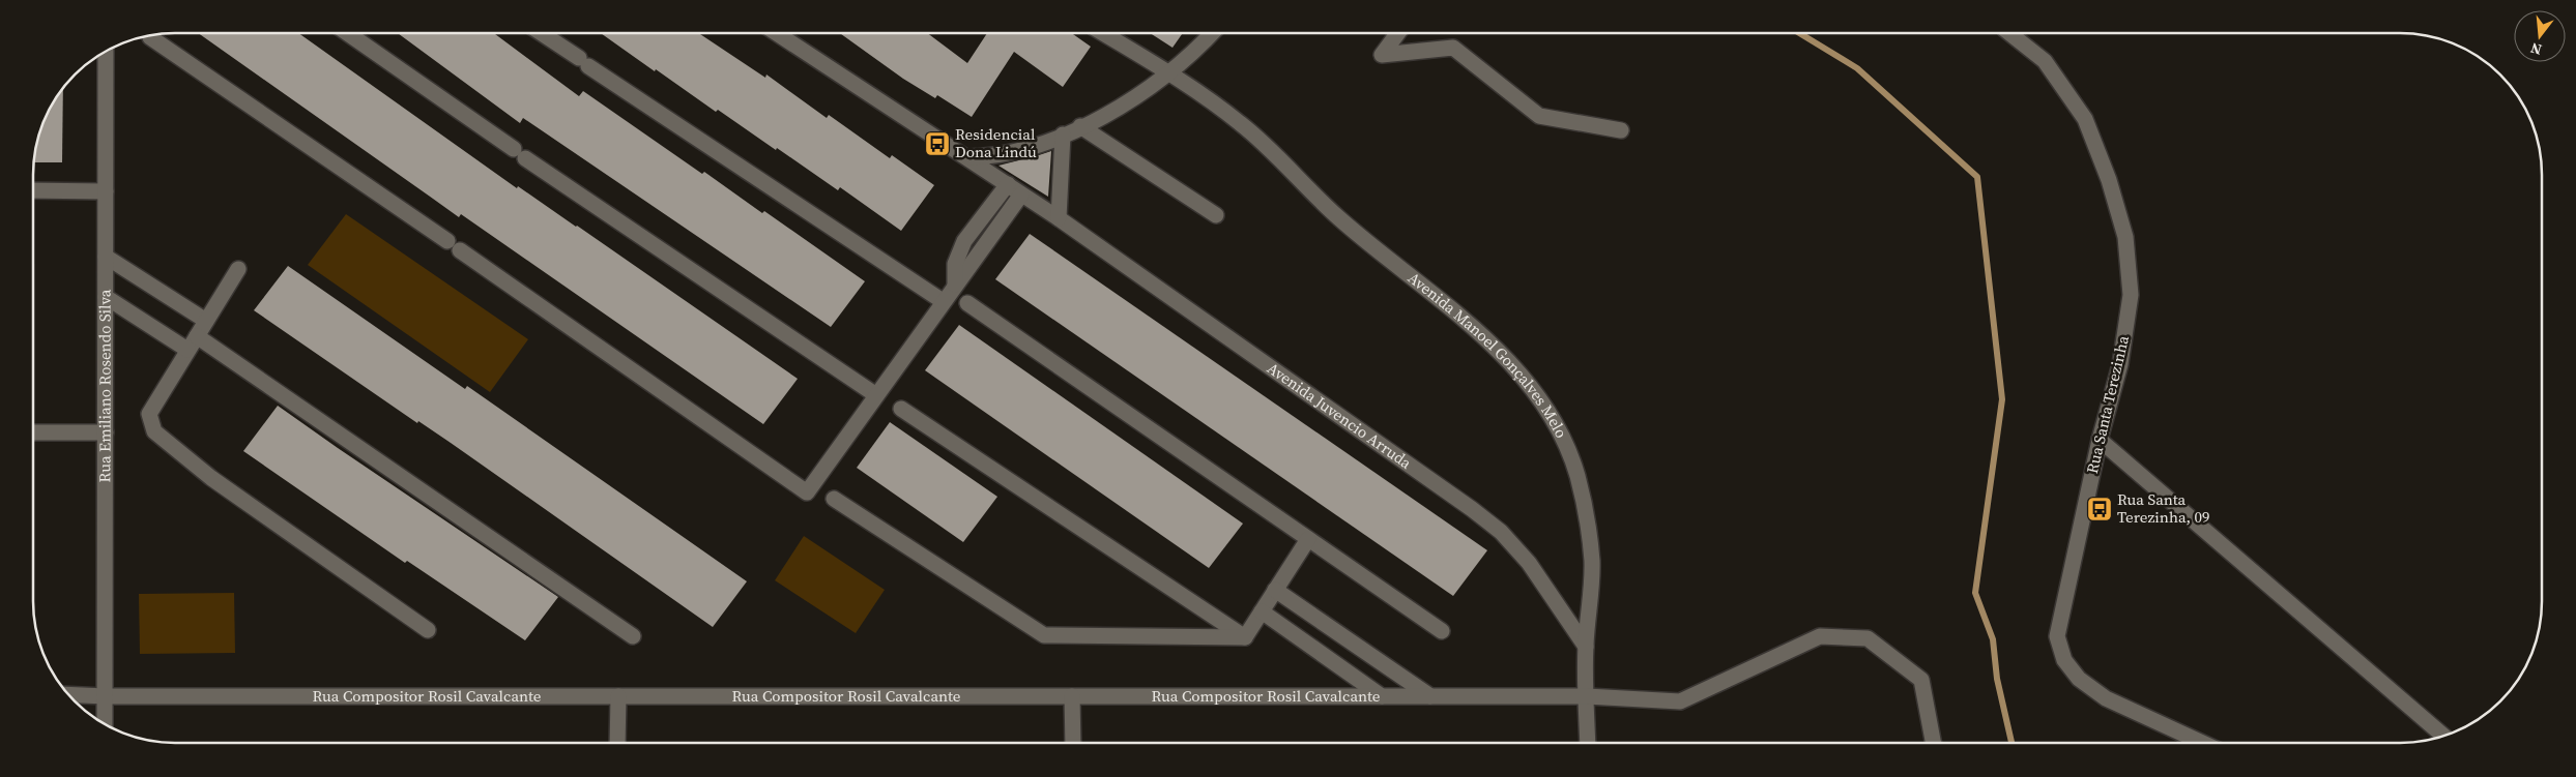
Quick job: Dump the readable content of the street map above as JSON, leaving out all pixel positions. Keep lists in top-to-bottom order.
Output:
{
  "streets": {
    "street": [
      "Avenida Manoel Gonçalves Melo",
      "Rua Emiliano Rosendo Silva",
      "Rua Santa Terezinha",
      "Avenida Juvencio Arruda",
      "Rua Compositor Rosil Cavalcante"
    ]
  },
  "crossings": [
    ["Avenida Manoel Gonçalves Melo", "Avenida Juvencio Arruda"],
    ["Avenida Manoel Gonçalves Melo", "Rua Compositor Rosil Cavalcante"],
    ["Rua Emiliano Rosendo Silva", "Rua Compositor Rosil Cavalcante"]
  ],
  "places": {
    "bus stop": ["Residencial Dona Lindú", "Rua Santa Terezinha, 09"]
  },
  "north": "bottom"
}
